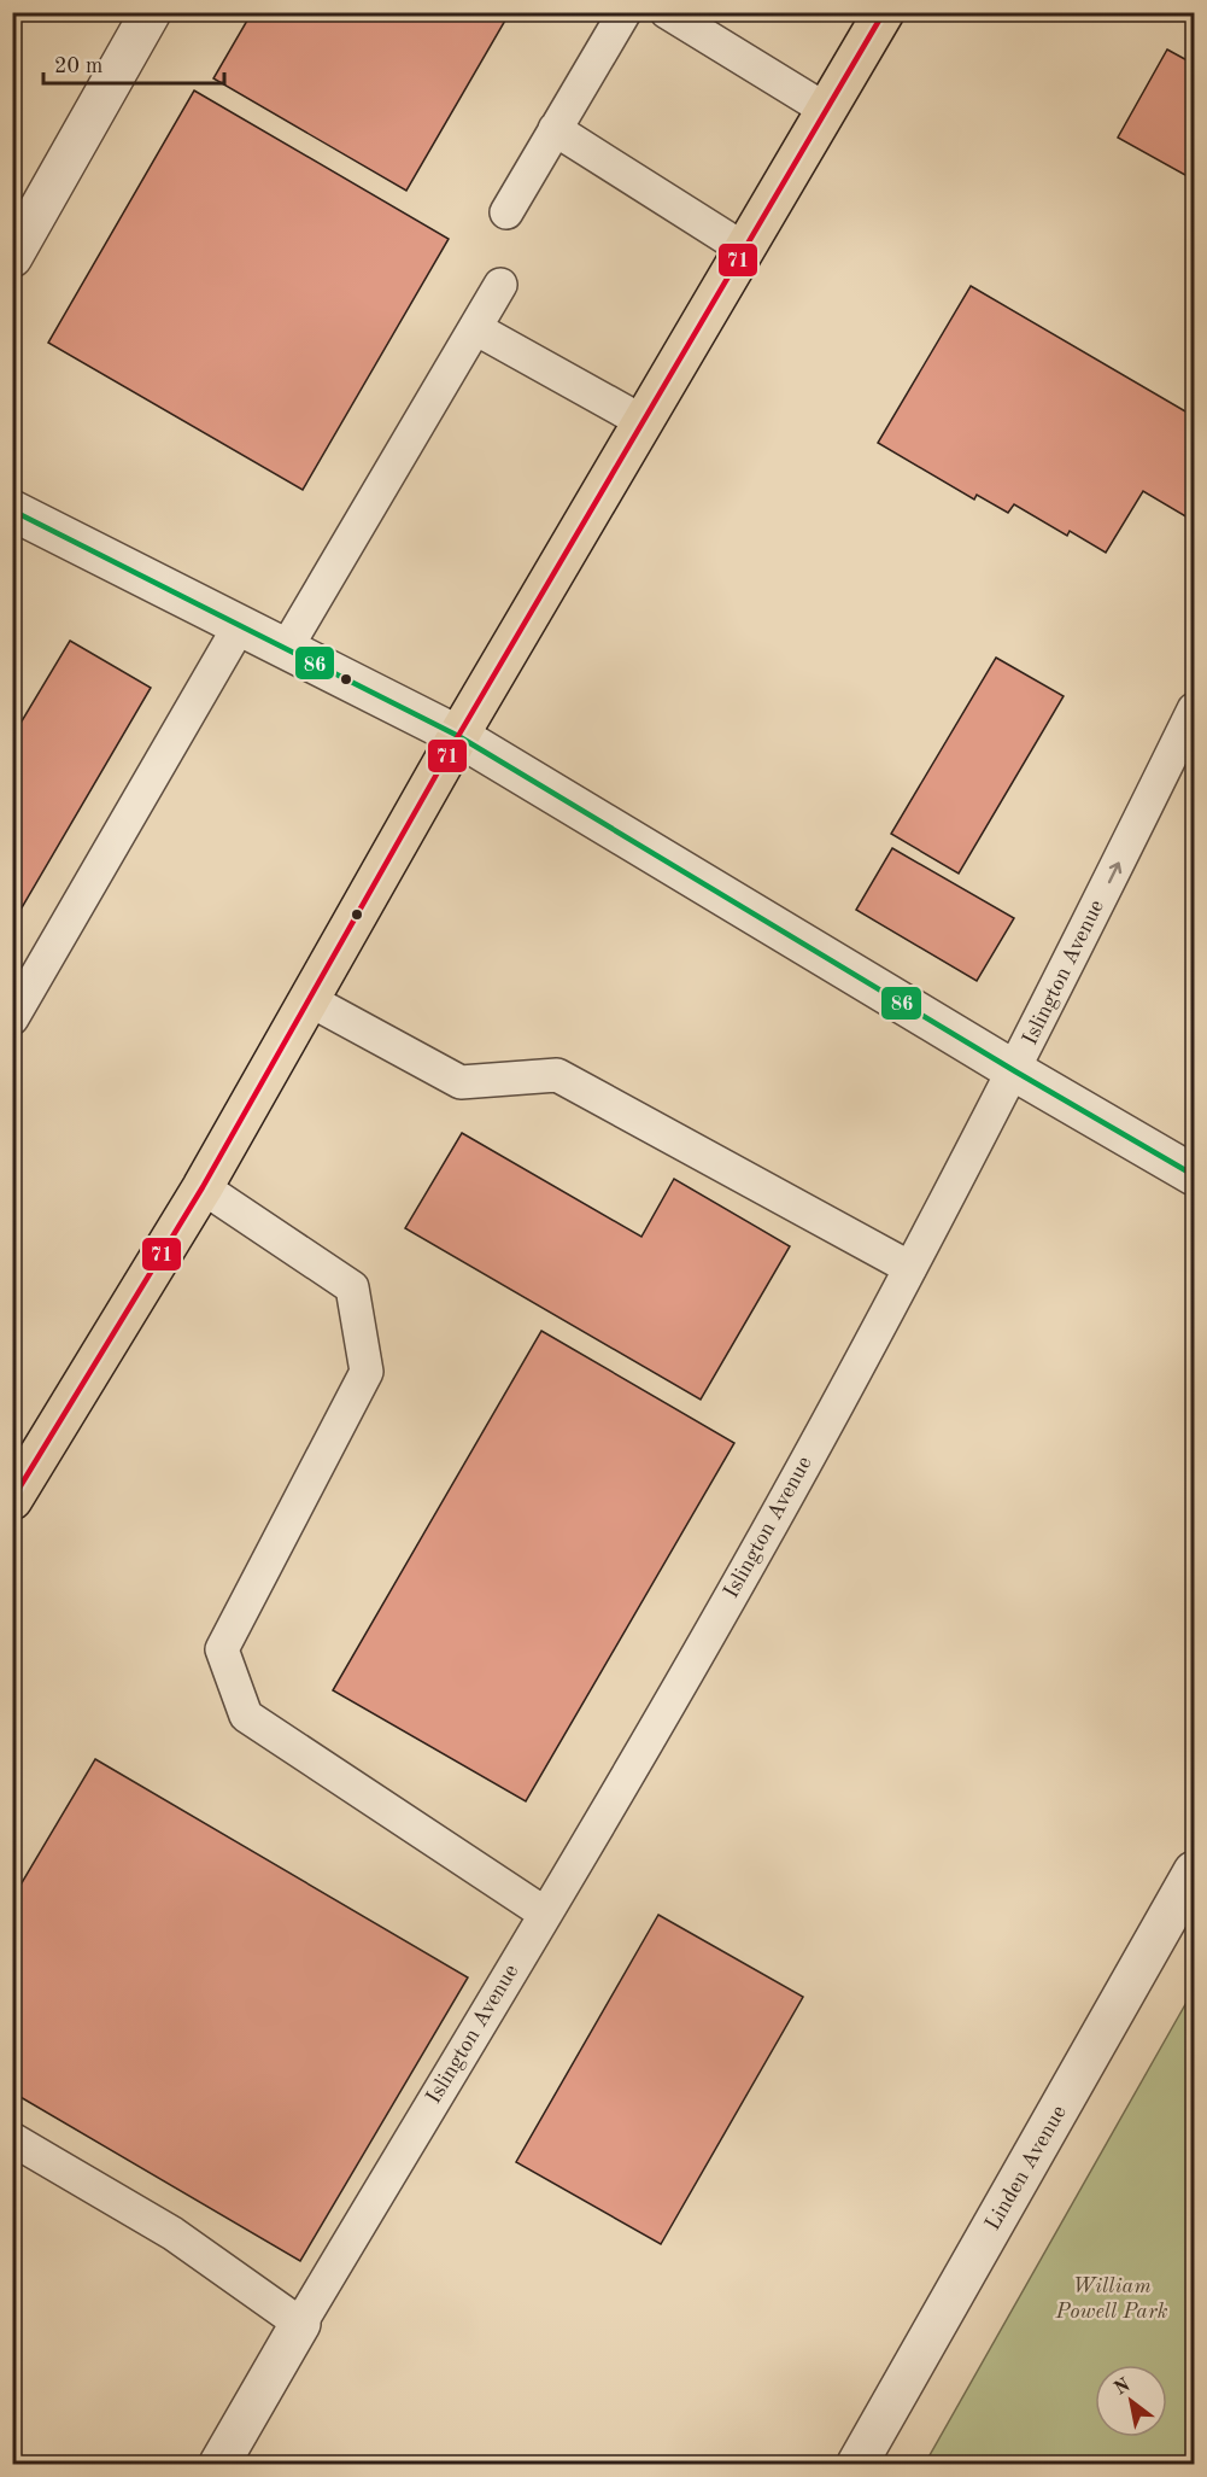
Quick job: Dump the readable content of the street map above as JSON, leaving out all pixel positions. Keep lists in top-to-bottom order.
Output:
{
  "streets": {
    "street": ["Linden Avenue"],
    "lane": ["Islington Avenue"]
  },
  "parks": ["William Powell Park"],
  "lines": ["transit line 71", "transit line 86"],
  "scale_bar": "20 m",
  "north": "top left"
}
